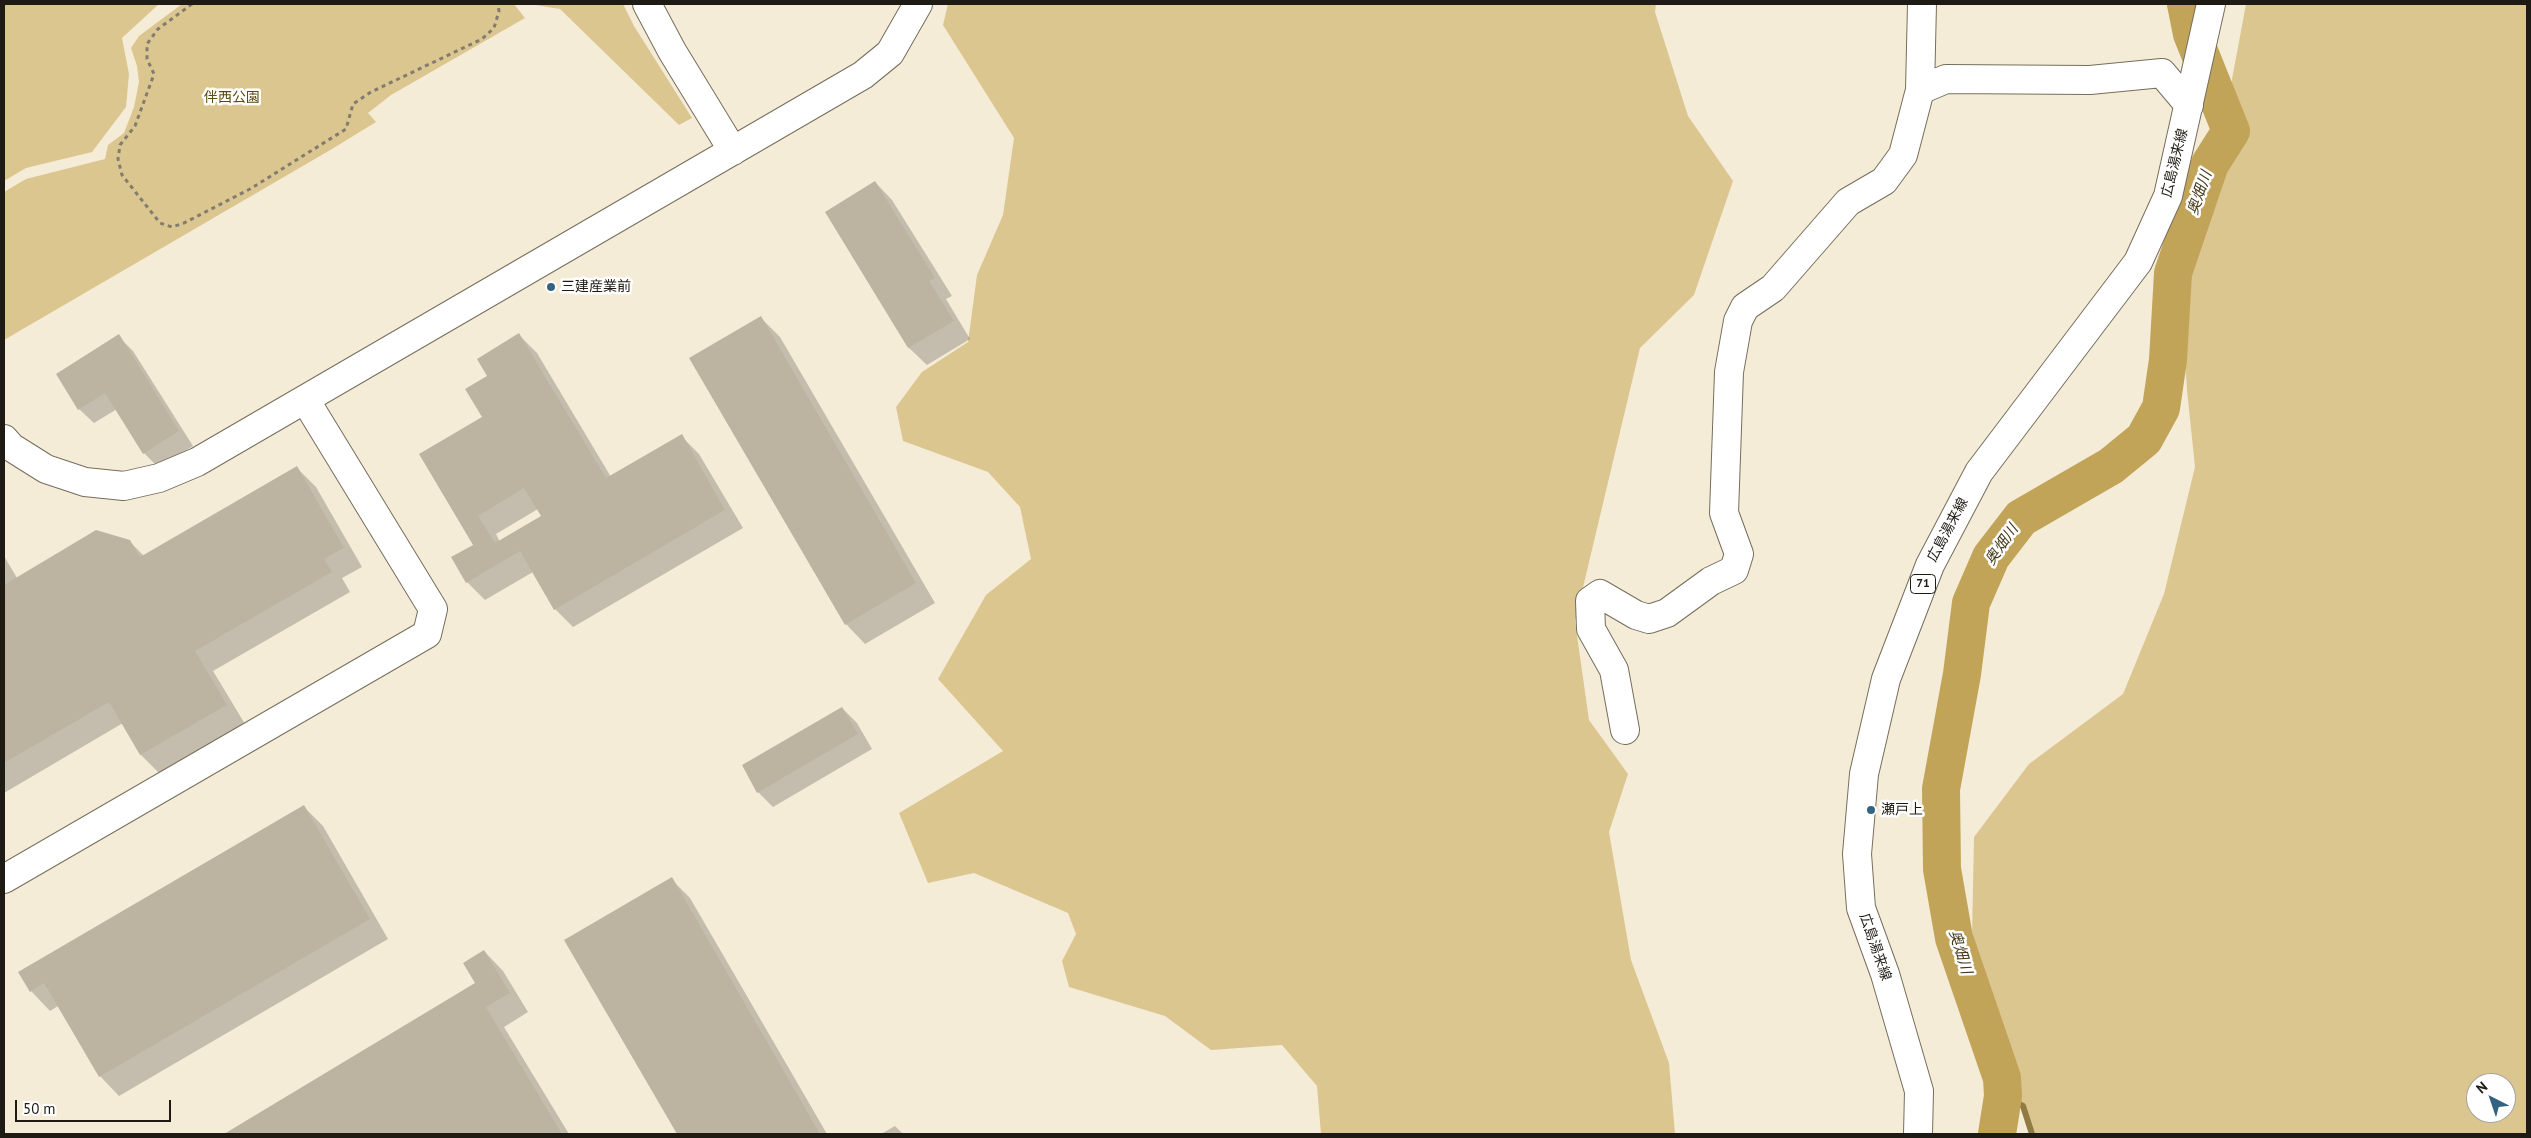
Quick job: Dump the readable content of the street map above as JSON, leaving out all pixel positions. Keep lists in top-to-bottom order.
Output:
{
  "streets": {
    "street": ["広島湯来線", "71"]
  },
  "water": ["奥畑川"],
  "parks": ["伴西公園"],
  "places": ["三建産業前", "瀬戸上"],
  "scale_bar": "50 m",
  "north": "top left"
}
